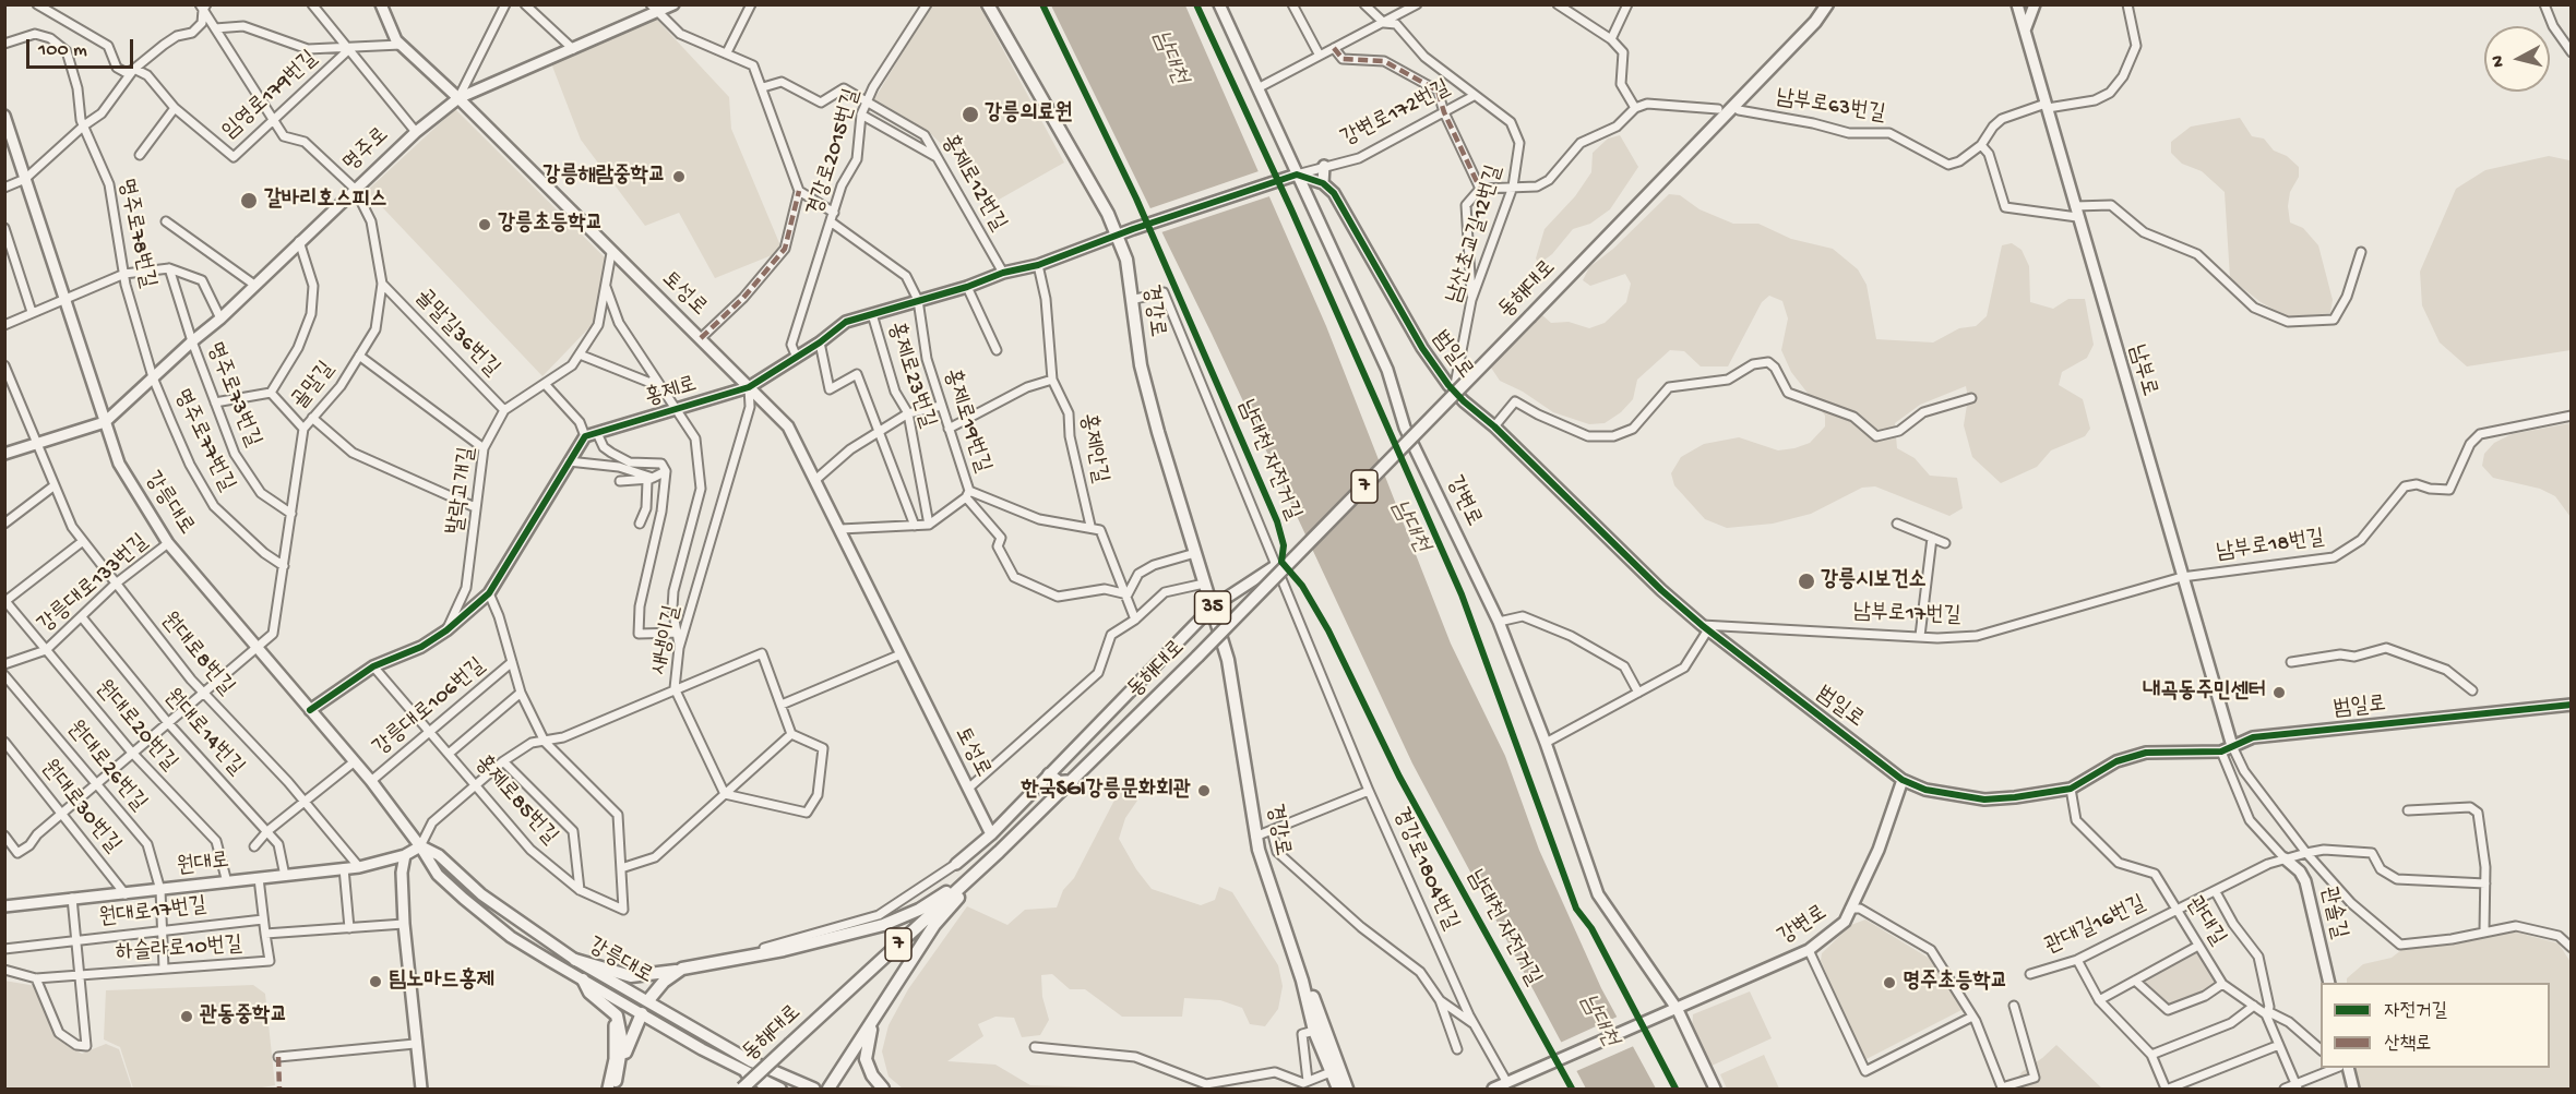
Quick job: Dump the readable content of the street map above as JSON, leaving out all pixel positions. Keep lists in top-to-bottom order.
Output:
{
  "streets": {
    "main road": [
      "동해대로",
      "경강로",
      "7",
      "35"
    ],
    "street": [
      "임영로179번길",
      "남부로63번길",
      "강변로172번길",
      "명주로",
      "경강로2015번길",
      "홍제로12번길",
      "명주로78번길",
      "남산초교길12번길",
      "토성로",
      "골말길36번길",
      "범일로",
      "남부로",
      "홍제로23번길",
      "골말길",
      "홍제로",
      "명주로73번길",
      "홍제로19번길",
      "명주로77번길",
      "홍제안길",
      "발락고개길",
      "강변로",
      "강릉대로",
      "남부로18번길",
      "강릉대로133번길",
      "남부로17번길",
      "새냉이길",
      "원대로8번길",
      "강릉대로106번길",
      "원대로20번길",
      "원대로14번길",
      "원대로26번길",
      "홍제로85번길",
      "원대로30번길",
      "원대로",
      "경강로1804번길",
      "원대로17번길",
      "관솔길",
      "관대길",
      "관대길16번길",
      "하슬라로10번길"
    ],
    "cycle path": ["남대천 자전거길"]
  },
  "crossings": [
    ["남부로63번길", "남부로"],
    ["강변로172번길", "남산초교길12번길"],
    ["강변로172번길", "홍제로"],
    ["강변로172번길", "강변로"],
    ["명주로", "명주로78번길"],
    ["명주로", "토성로"],
    ["명주로", "골말길"],
    ["명주로", "명주로73번길"],
    ["명주로", "명주로77번길"],
    ["명주로", "강릉대로"],
    ["경강로2015번길", "홍제로12번길"],
    ["경강로2015번길", "홍제로"],
    ["홍제로12번길", "홍제로"],
    ["명주로78번길", "명주로77번길"],
    ["남산초교길12번길", "범일로"],
    ["토성로", "홍제로"],
    ["토성로", "새냉이길"],
    ["경강로", "홍제로"],
    ["경강로", "경강로1804번길"],
    ["골말길36번길", "골말길"],
    ["골말길36번길", "발락고개길"],
    ["범일로", "남부로"],
    ["범일로", "강변로"],
    ["범일로", "남부로17번길"],
    ["범일로", "관대길"],
    ["남부로", "남부로18번길"],
    ["남부로", "남부로17번길"],
    ["홍제로23번길", "홍제로"],
    ["홍제로23번길", "홍제로19번길"],
    ["골말길", "명주로73번길"],
    ["골말길", "명주로77번길"],
    ["골말길", "강릉대로"],
    ["골말길", "원대로8번길"],
    ["골말길", "원대로20번길"],
    ["골말길", "원대로14번길"],
    ["골말길", "원대로26번길"],
    ["골말길", "원대로30번길"],
    ["홍제로", "홍제로19번길"],
    ["홍제로", "강변로"],
    ["홍제로", "새냉이길"],
    ["강변로", "경강로1804번길"],
    ["강릉대로", "강릉대로133번길"],
    ["강릉대로", "강릉대로106번길"],
    ["강릉대로", "원대로"],
    ["남부로18번길", "남부로17번길"],
    ["강릉대로133번길", "원대로8번길"],
    ["강릉대로133번길", "원대로20번길"],
    ["강릉대로133번길", "원대로14번길"],
    ["원대로8번길", "원대로"],
    ["강릉대로106번길", "홍제로85번길"],
    ["원대로20번길", "원대로"],
    ["원대로14번길", "원대로"],
    ["원대로26번길", "원대로"],
    ["원대로26번길", "원대로17번길"],
    ["원대로26번길", "하슬라로10번길"],
    ["원대로30번길", "원대로"],
    ["관솔길", "관대길16번길"],
    ["관대길", "관대길16번길"]
  ],
  "water": ["남대천"],
  "places": [
    "강릉의료원",
    "강릉해람중학교",
    "갈바리호스피스",
    "강릉초등학교",
    "강릉시보건소",
    "내곡동주민센터",
    "한국SGI강릉문화회관",
    "팀노마드홍제",
    "명주초등학교",
    "관동중학교"
  ],
  "legend": ["자전거길", "산책로"],
  "scale_bar": "100 m",
  "north": "left"
}
